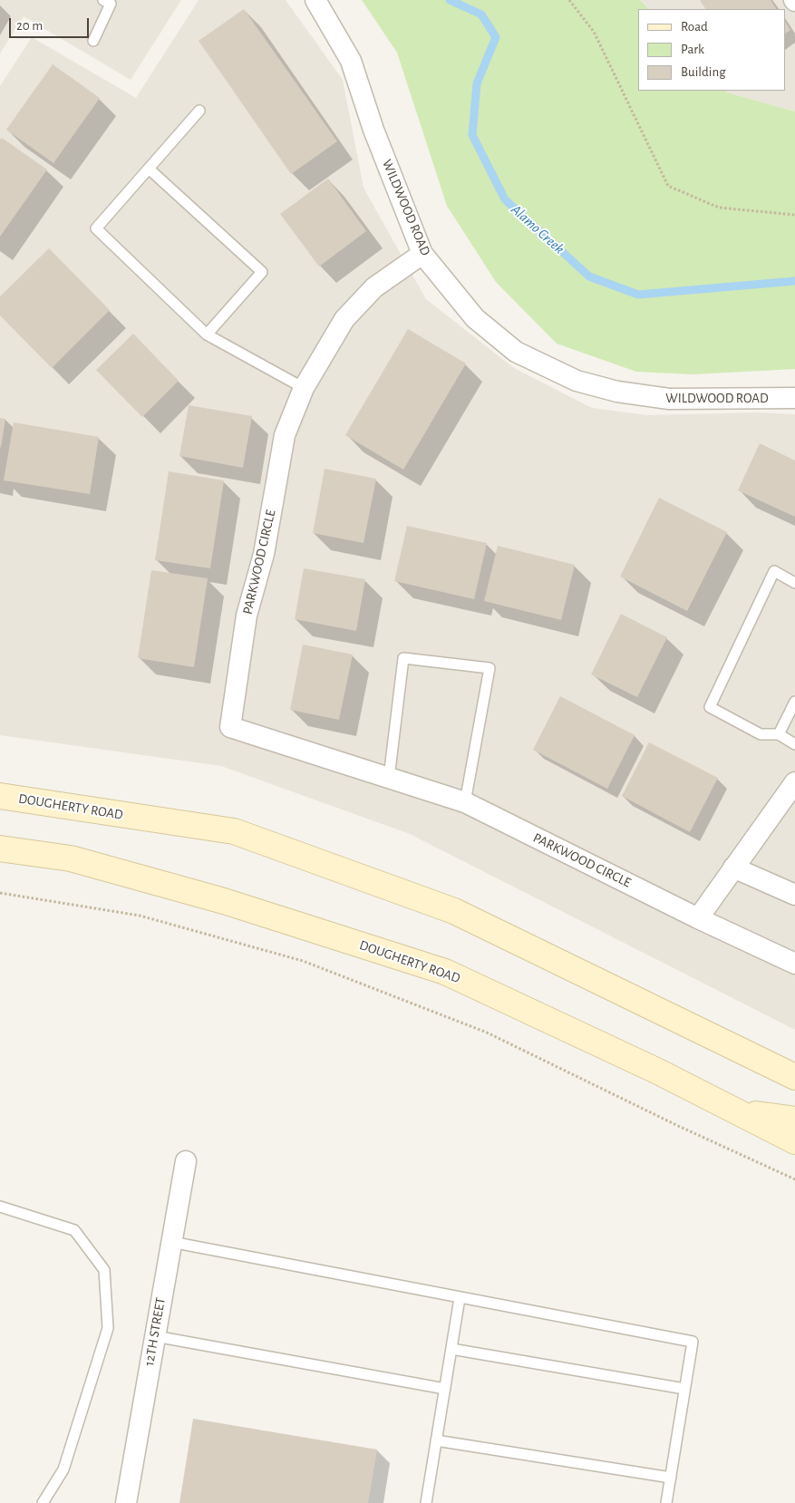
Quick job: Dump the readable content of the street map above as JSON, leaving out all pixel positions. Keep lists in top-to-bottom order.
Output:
{
  "streets": {
    "main road": ["DOUGHERTY ROAD"],
    "street": ["WILDWOOD ROAD", "PARKWOOD CIRCLE", "12TH STREET"]
  },
  "crossings": [
    ["WILDWOOD ROAD", "PARKWOOD CIRCLE"]
  ],
  "water": ["Alamo Creek"],
  "legend": ["Road", "Park", "Building"],
  "scale_bar": "20 m"
}
